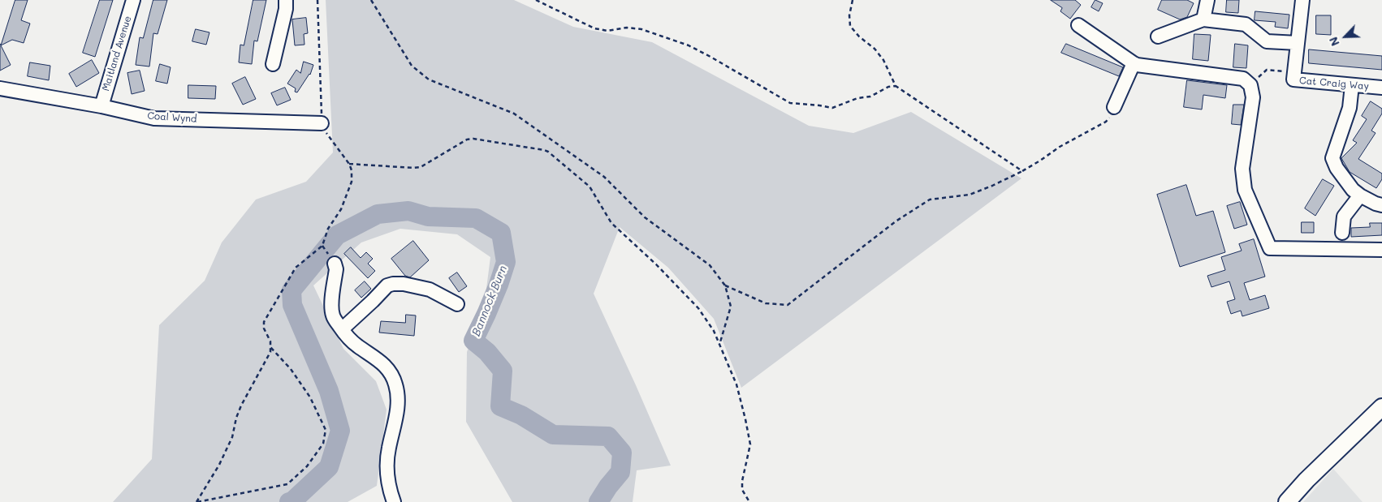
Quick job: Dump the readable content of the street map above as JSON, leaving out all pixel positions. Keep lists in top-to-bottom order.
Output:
{
  "streets": {
    "street": ["Maitland Avenue", "Cat Craig Way", "Coal Wynd"]
  },
  "crossings": [
    ["Maitland Avenue", "Coal Wynd"]
  ],
  "water": ["Bannock Burn"],
  "north": "bottom left"
}
